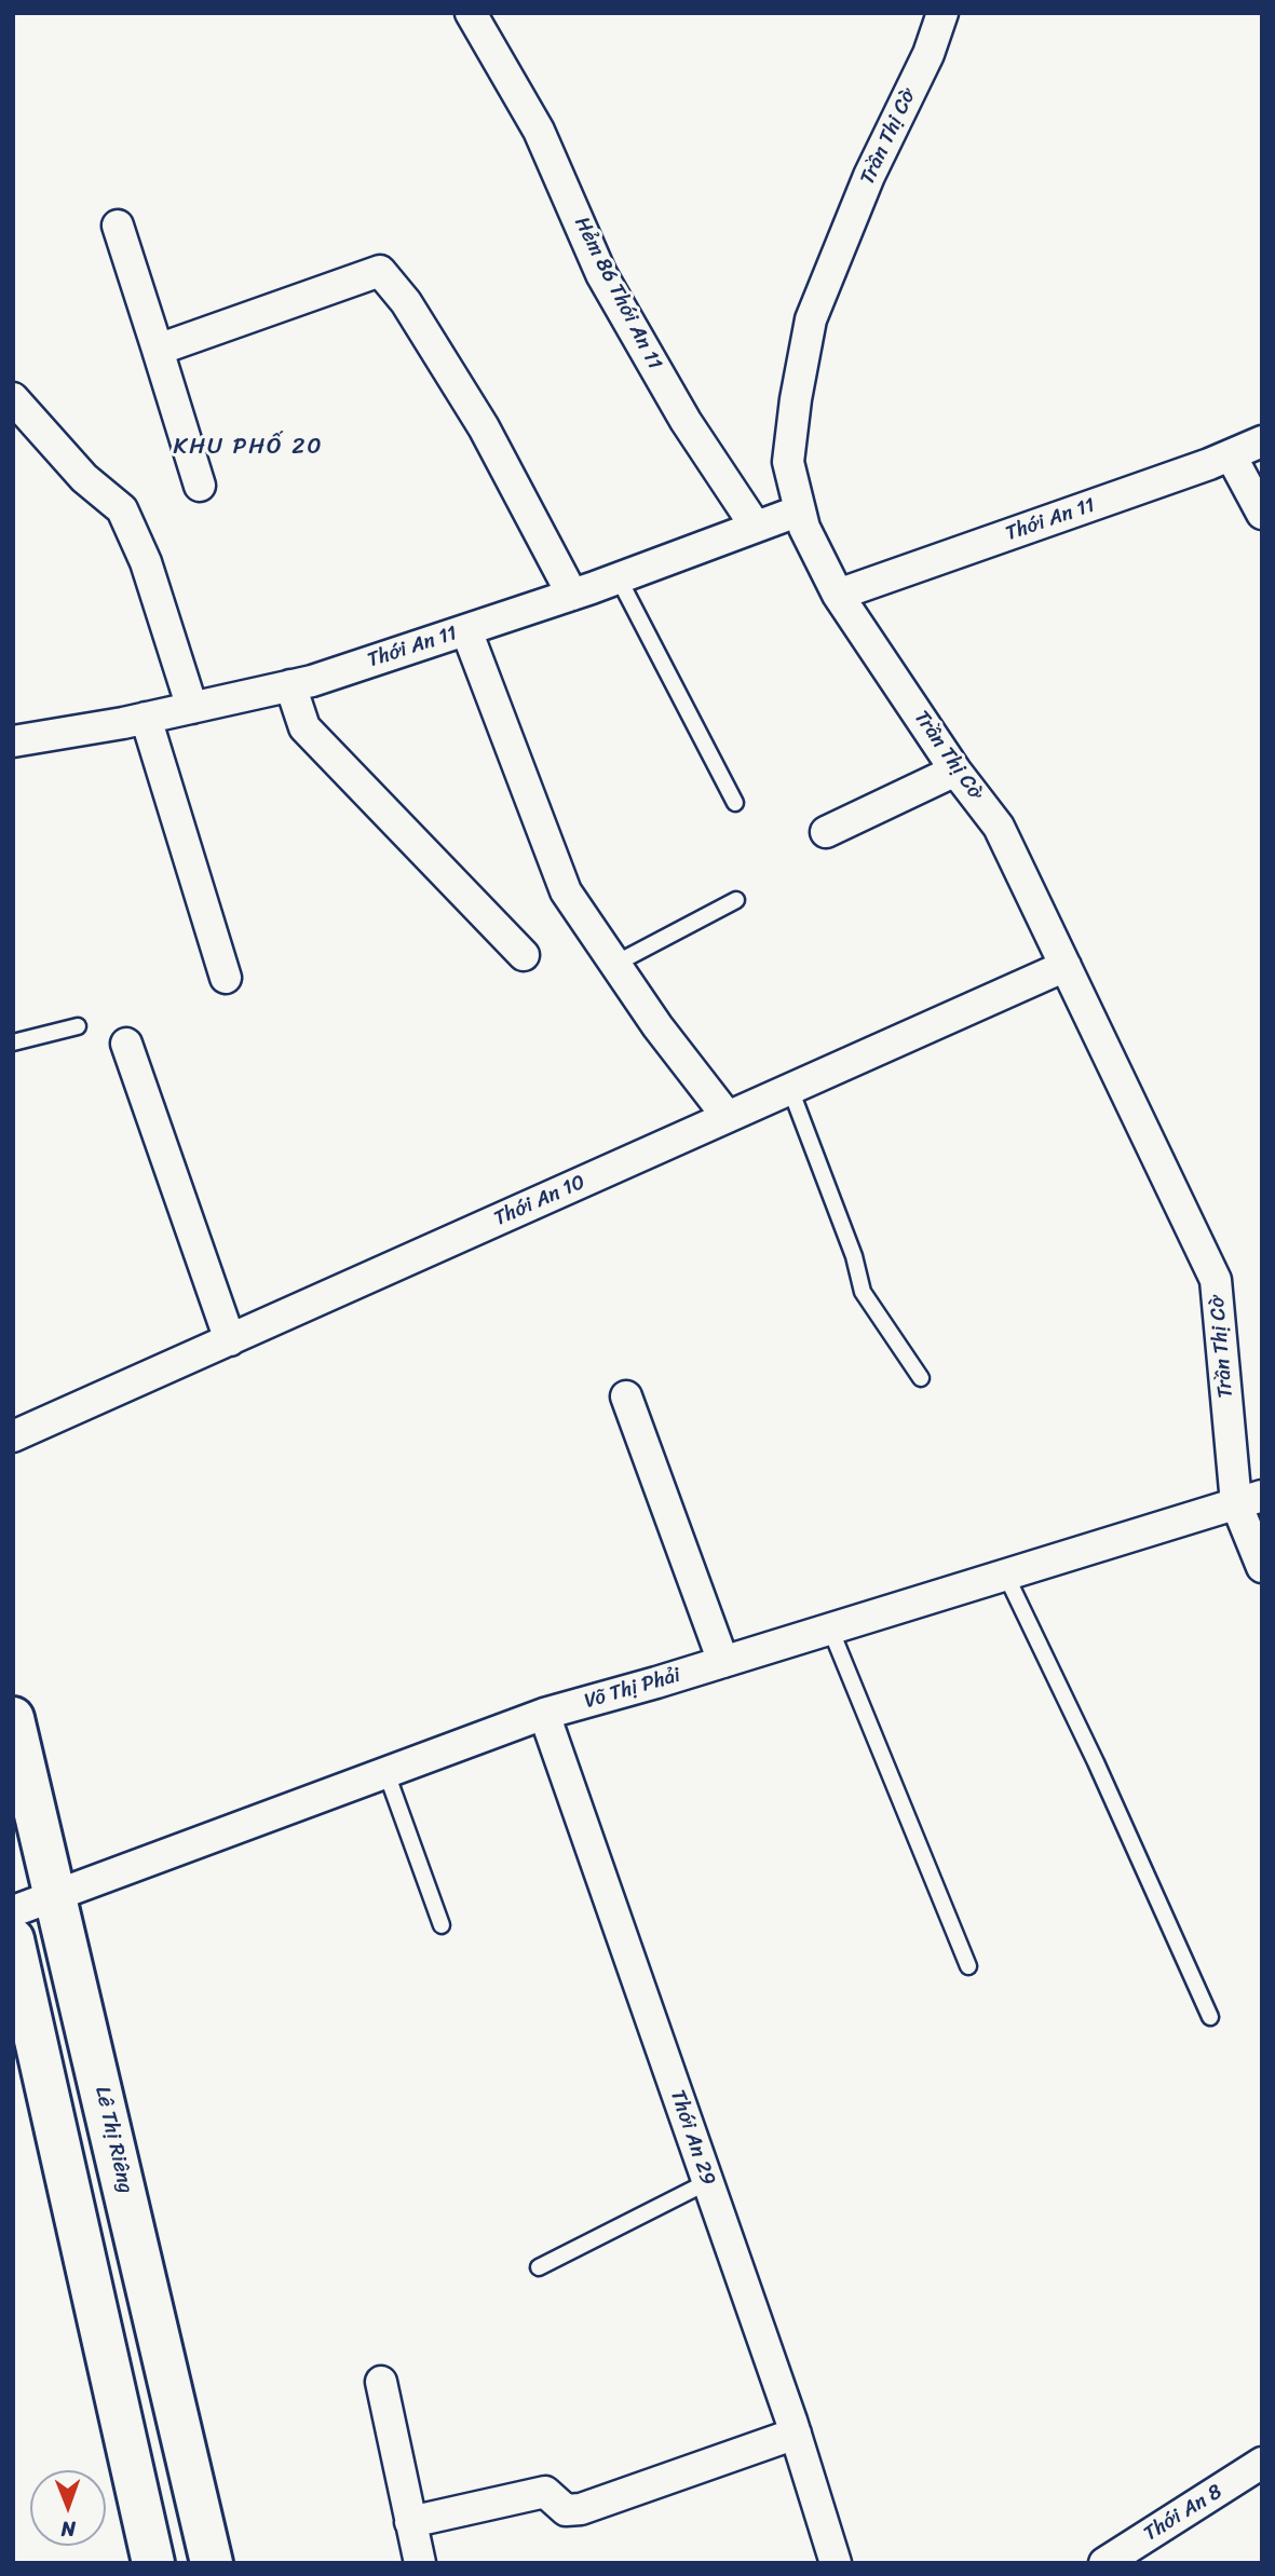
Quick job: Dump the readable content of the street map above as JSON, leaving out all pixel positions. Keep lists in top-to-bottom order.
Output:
{
  "streets": {
    "street": [
      "Trần Thị Cờ",
      "Hẻm 86 Thới An 11",
      "Thới An 11",
      "Thới An 10",
      "Võ Thị Phải",
      "Thới An 29",
      "Lê Thị Riêng",
      "Thới An 8"
    ]
  },
  "crossings": [
    ["Trần Thị Cờ", "Thới An 11"],
    ["Trần Thị Cờ", "Thới An 10"],
    ["Trần Thị Cờ", "Võ Thị Phải"],
    ["Hẻm 86 Thới An 11", "Thới An 11"],
    ["Võ Thị Phải", "Thới An 29"],
    ["Võ Thị Phải", "Lê Thị Riêng"]
  ],
  "districts": ["KHU PHỐ 20"],
  "north": "bottom"
}
